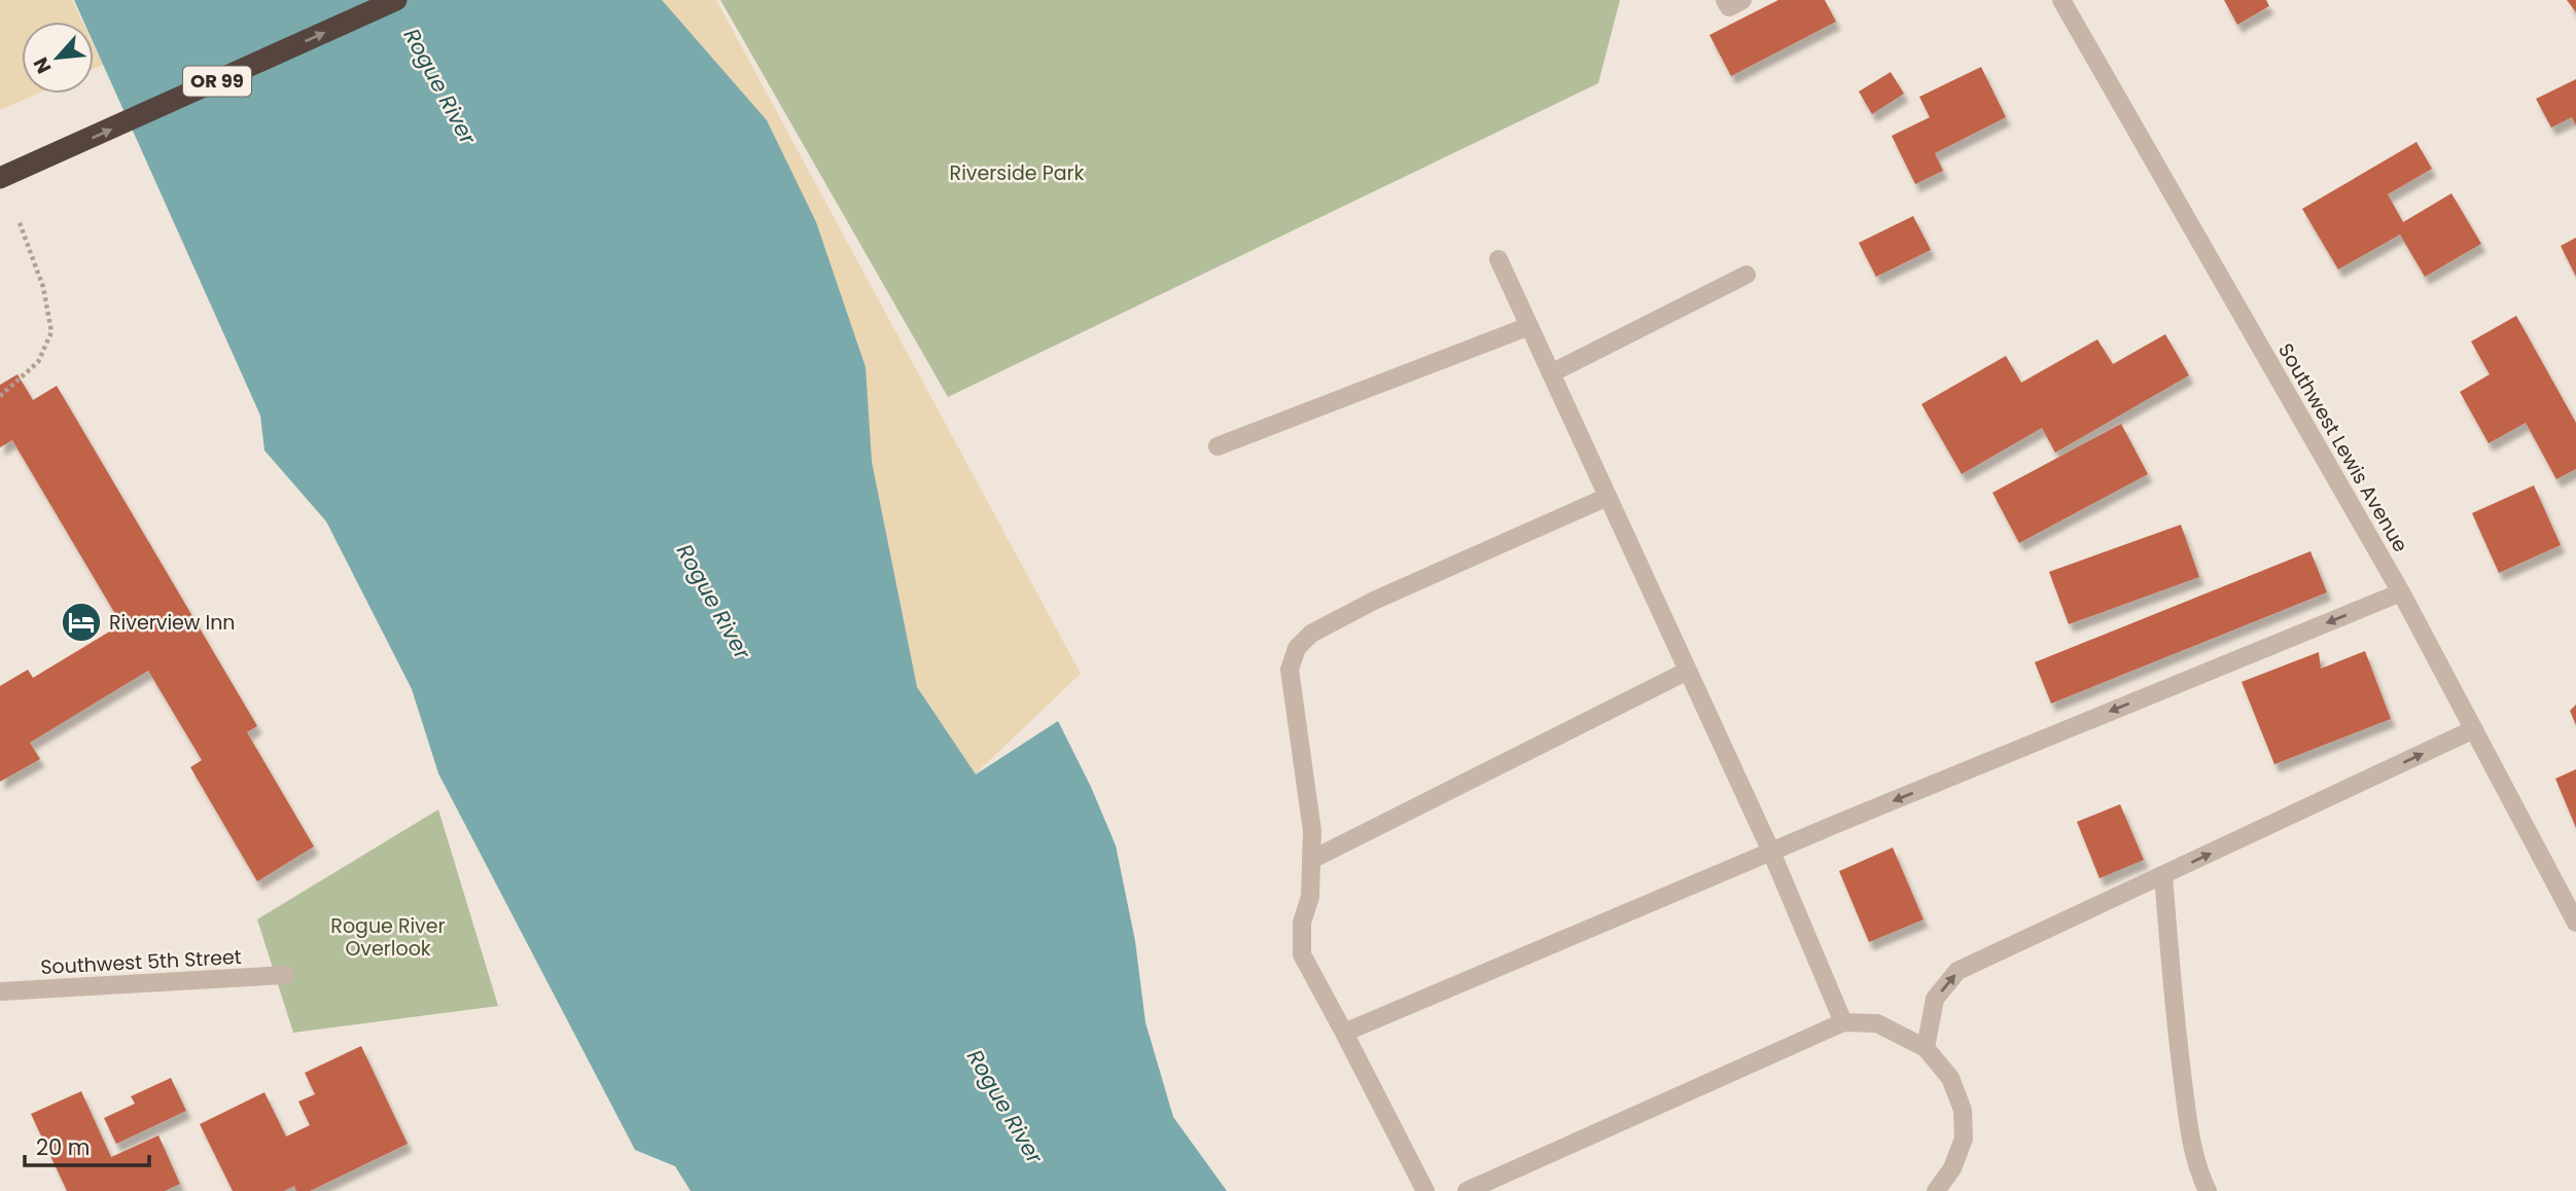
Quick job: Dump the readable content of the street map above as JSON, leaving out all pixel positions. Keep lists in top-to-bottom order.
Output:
{
  "streets": {
    "highway": ["OR 99"],
    "street": ["Southwest Lewis Avenue", "Southwest 5th Street"]
  },
  "water": ["Rogue River"],
  "parks": ["Riverside Park", "Rogue River Overlook"],
  "places": {
    "hotel": ["Riverview Inn"]
  },
  "scale_bar": "20 m",
  "north": "bottom left"
}
